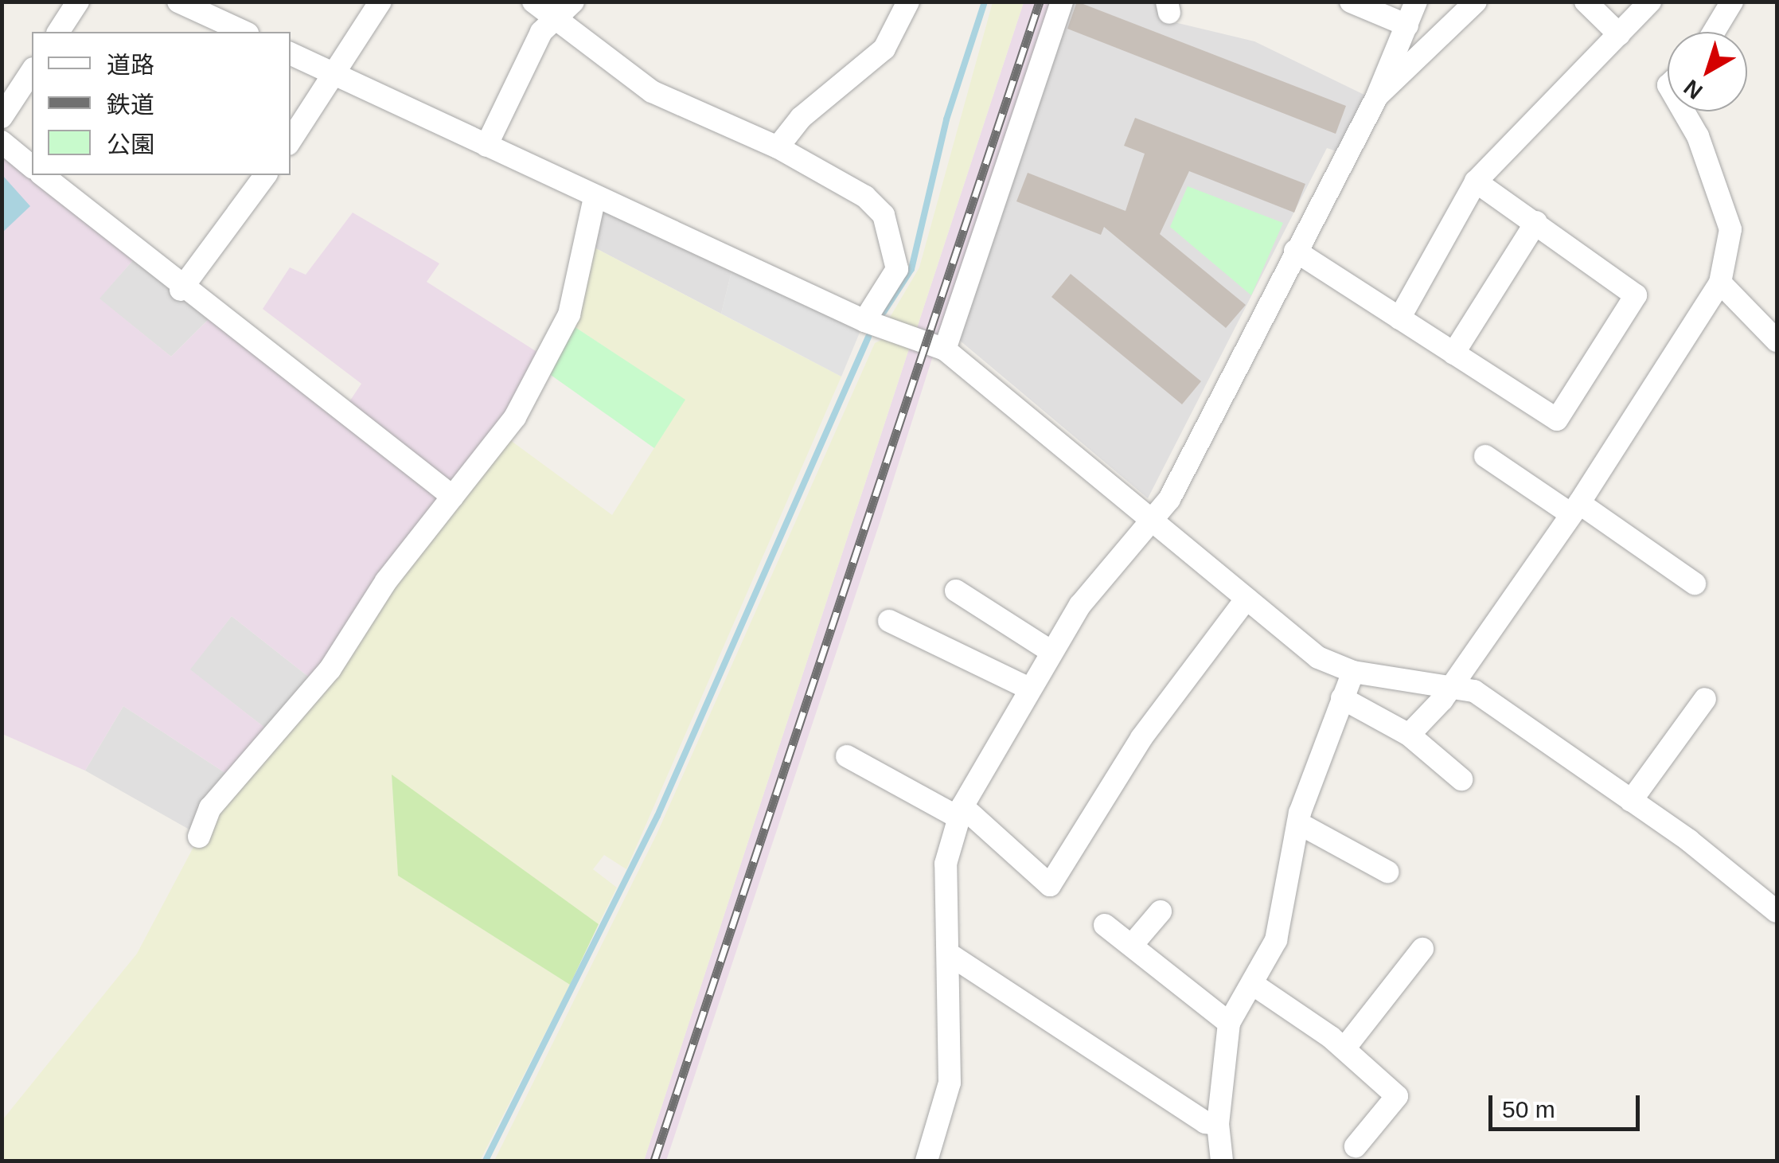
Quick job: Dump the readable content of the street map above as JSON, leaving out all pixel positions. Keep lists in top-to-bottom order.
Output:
{
  "legend": ["道路", "鉄道", "公園"],
  "scale_bar": "50 m",
  "north": "bottom left"
}
